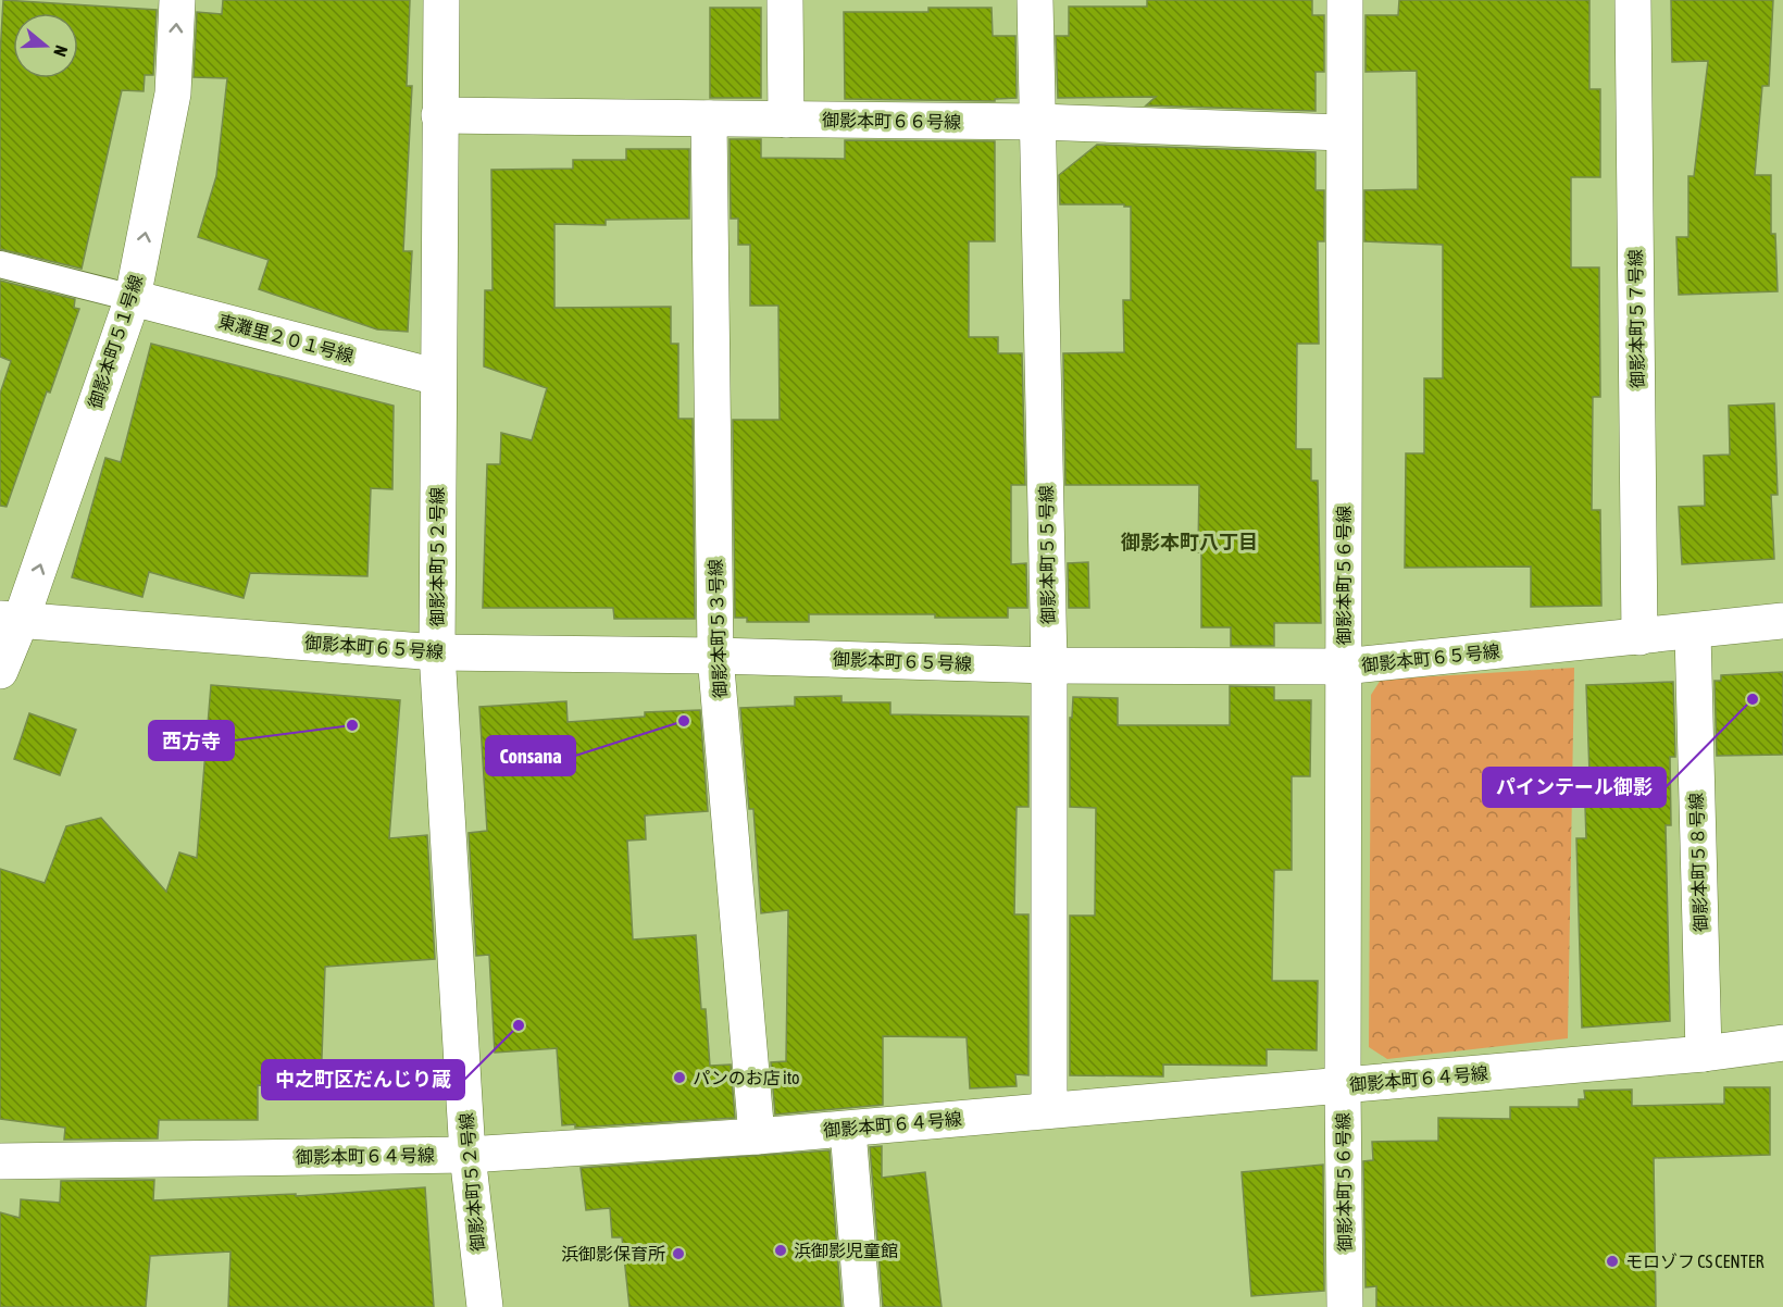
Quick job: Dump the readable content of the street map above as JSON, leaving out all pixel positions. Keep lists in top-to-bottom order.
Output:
{
  "streets": {
    "street": [
      "御影本町６６号線",
      "御影本町５７号線",
      "東灘里２０１号線",
      "御影本町５１号線",
      "御影本町５５号線",
      "御影本町５２号線",
      "御影本町５６号線",
      "御影本町５３号線",
      "御影本町６５号線",
      "御影本町５８号線",
      "御影本町６４号線"
    ]
  },
  "crossings": [
    ["御影本町６６号線", "御影本町５５号線"],
    ["御影本町６６号線", "御影本町５２号線"],
    ["御影本町６６号線", "御影本町５６号線"],
    ["御影本町６６号線", "御影本町５３号線"],
    ["御影本町５７号線", "御影本町６５号線"],
    ["東灘里２０１号線", "御影本町５１号線"],
    ["東灘里２０１号線", "御影本町５２号線"],
    ["御影本町５１号線", "御影本町６５号線"],
    ["御影本町５５号線", "御影本町６５号線"],
    ["御影本町５５号線", "御影本町６４号線"],
    ["御影本町５２号線", "御影本町６５号線"],
    ["御影本町５２号線", "御影本町６４号線"],
    ["御影本町５６号線", "御影本町６５号線"],
    ["御影本町５６号線", "御影本町６４号線"],
    ["御影本町５３号線", "御影本町６５号線"],
    ["御影本町５３号線", "御影本町６４号線"],
    ["御影本町６５号線", "御影本町５８号線"],
    ["御影本町５８号線", "御影本町６４号線"]
  ],
  "one_way": ["御影本町５１号線"],
  "districts": ["御影本町八丁目"],
  "places": [
    "パインテール御影",
    "Consana",
    "西方寺",
    "中之町区だんじり蔵",
    "パンのお店 ito",
    "浜御影児童館",
    "浜御影保育所",
    "モロゾフ CS CENTER"
  ],
  "north": "right"
}
